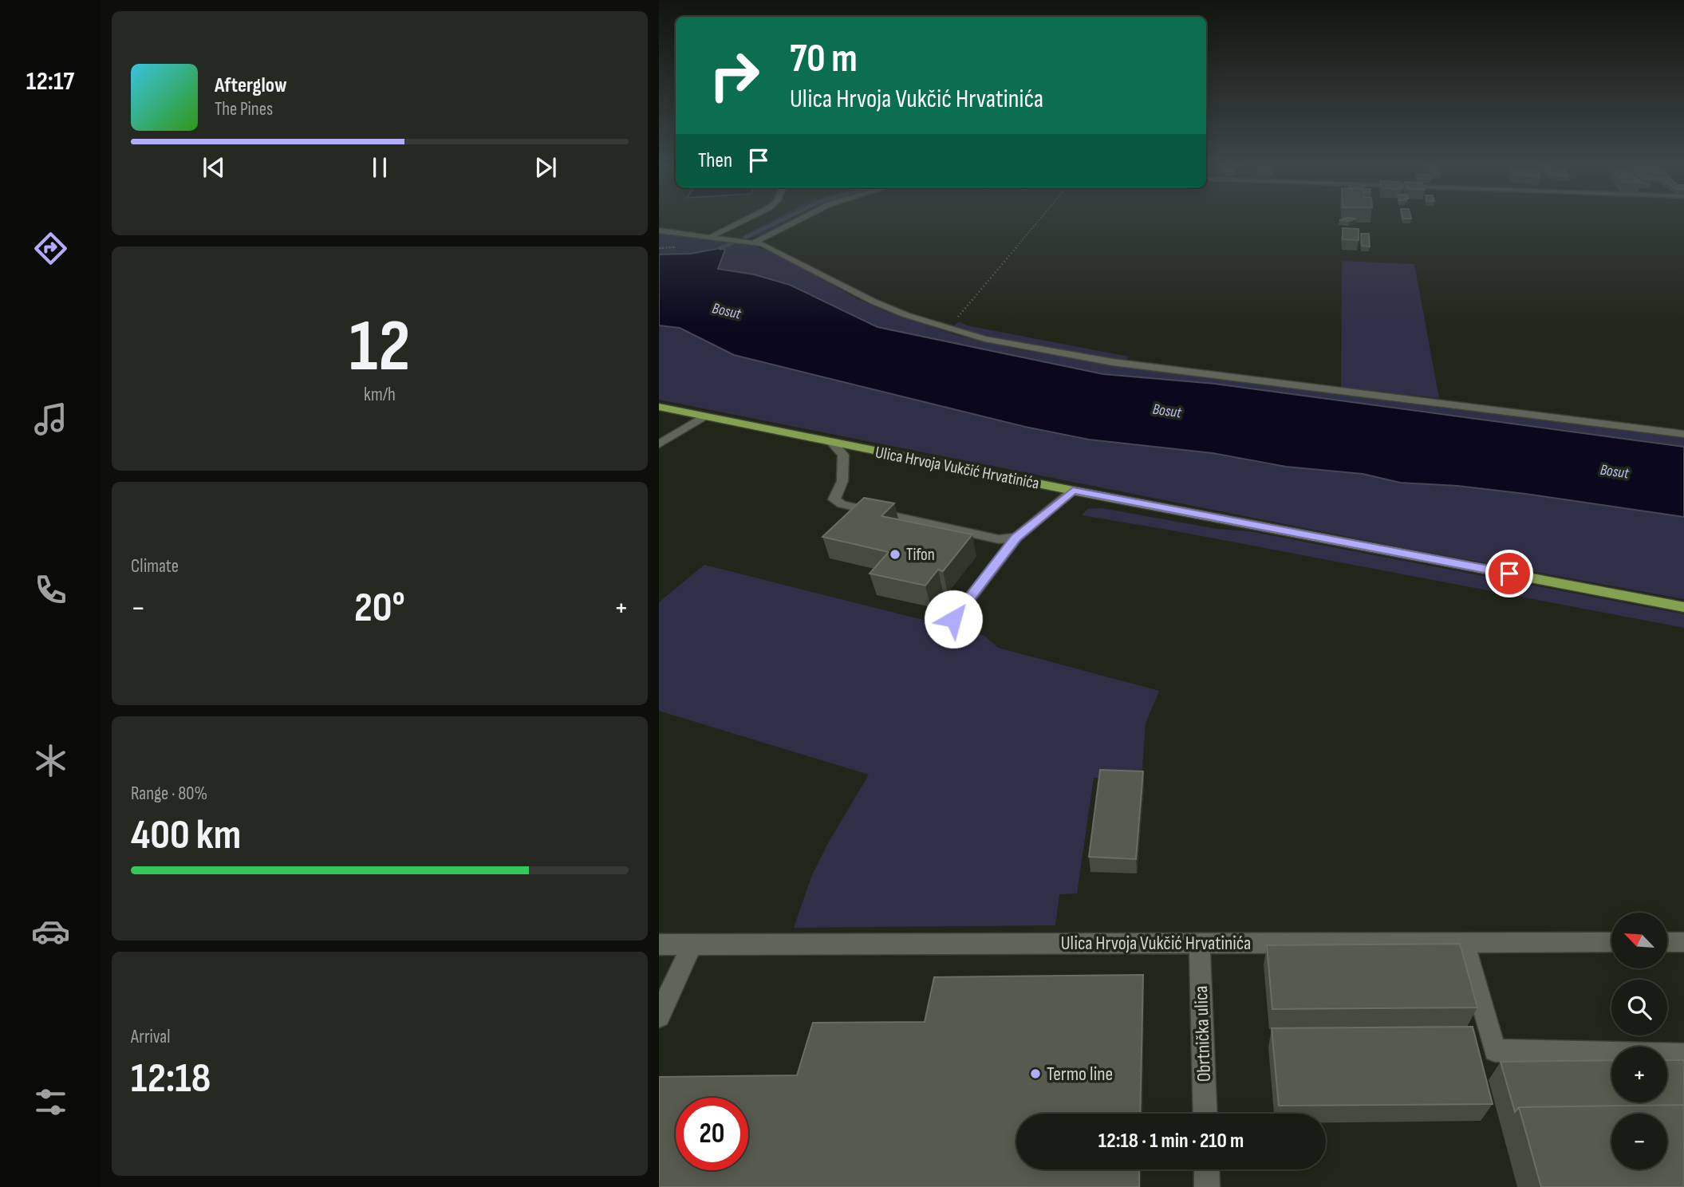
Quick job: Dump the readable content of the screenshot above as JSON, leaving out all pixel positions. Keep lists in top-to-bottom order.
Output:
{
  "streets": {
    "main road": ["Ulica Hrvoja Vukčić Hrvatinića"],
    "street": ["Obrtnička ulica"]
  },
  "crossings": [
    ["Ulica Hrvoja Vukčić Hrvatinića", "Obrtnička ulica"]
  ],
  "water": ["Bosut"],
  "places": ["Tifon", "Termo line"],
  "north": "top left",
  "page": {
    "tabs": "12:17",
    "turn": ["70 m", "Ulica Hrvoja Vukčić Hrvatinića"],
    "song": ["Afterglow", "The Pines"],
    "then": "Then",
    "tile": [
      ["12", "km/h"],
      "Climate",
      ["Range · 80%", "400 km"],
      ["Arrival", "12:18"]
    ],
    "heat": ["−", "20°", "+"],
    "map_buttons": ["+", "−"],
    "limit": "20",
    "trip": "12:18 · 1 min · 210 m"
  }
}
